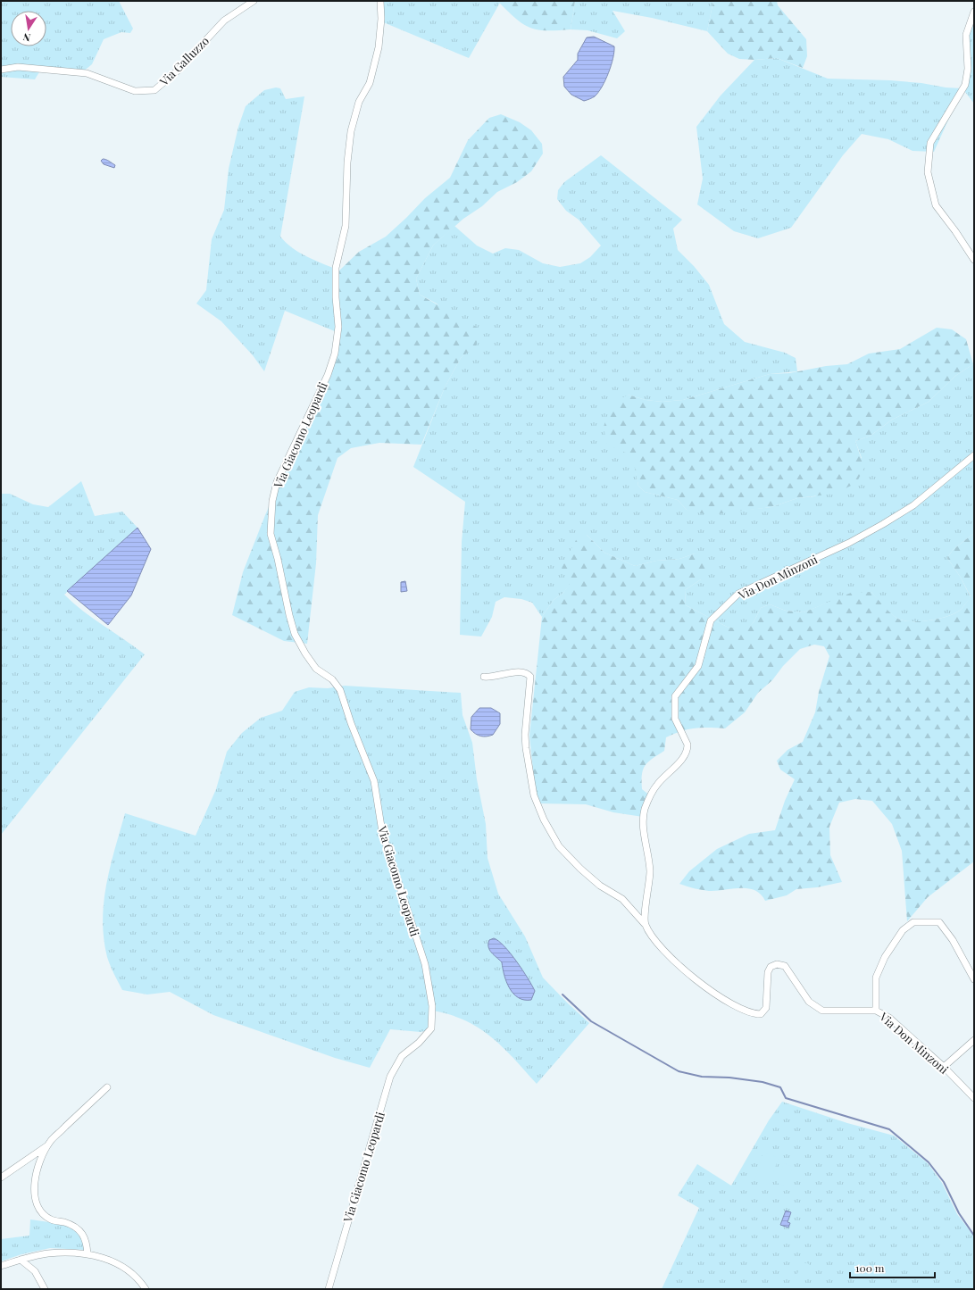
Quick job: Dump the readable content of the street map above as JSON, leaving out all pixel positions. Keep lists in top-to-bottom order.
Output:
{
  "streets": {
    "street": ["Via Galluzzo", "Via Giacomo Leopardi", "Via Don Minzoni"]
  },
  "scale_bar": "100 m",
  "north": "bottom"
}
